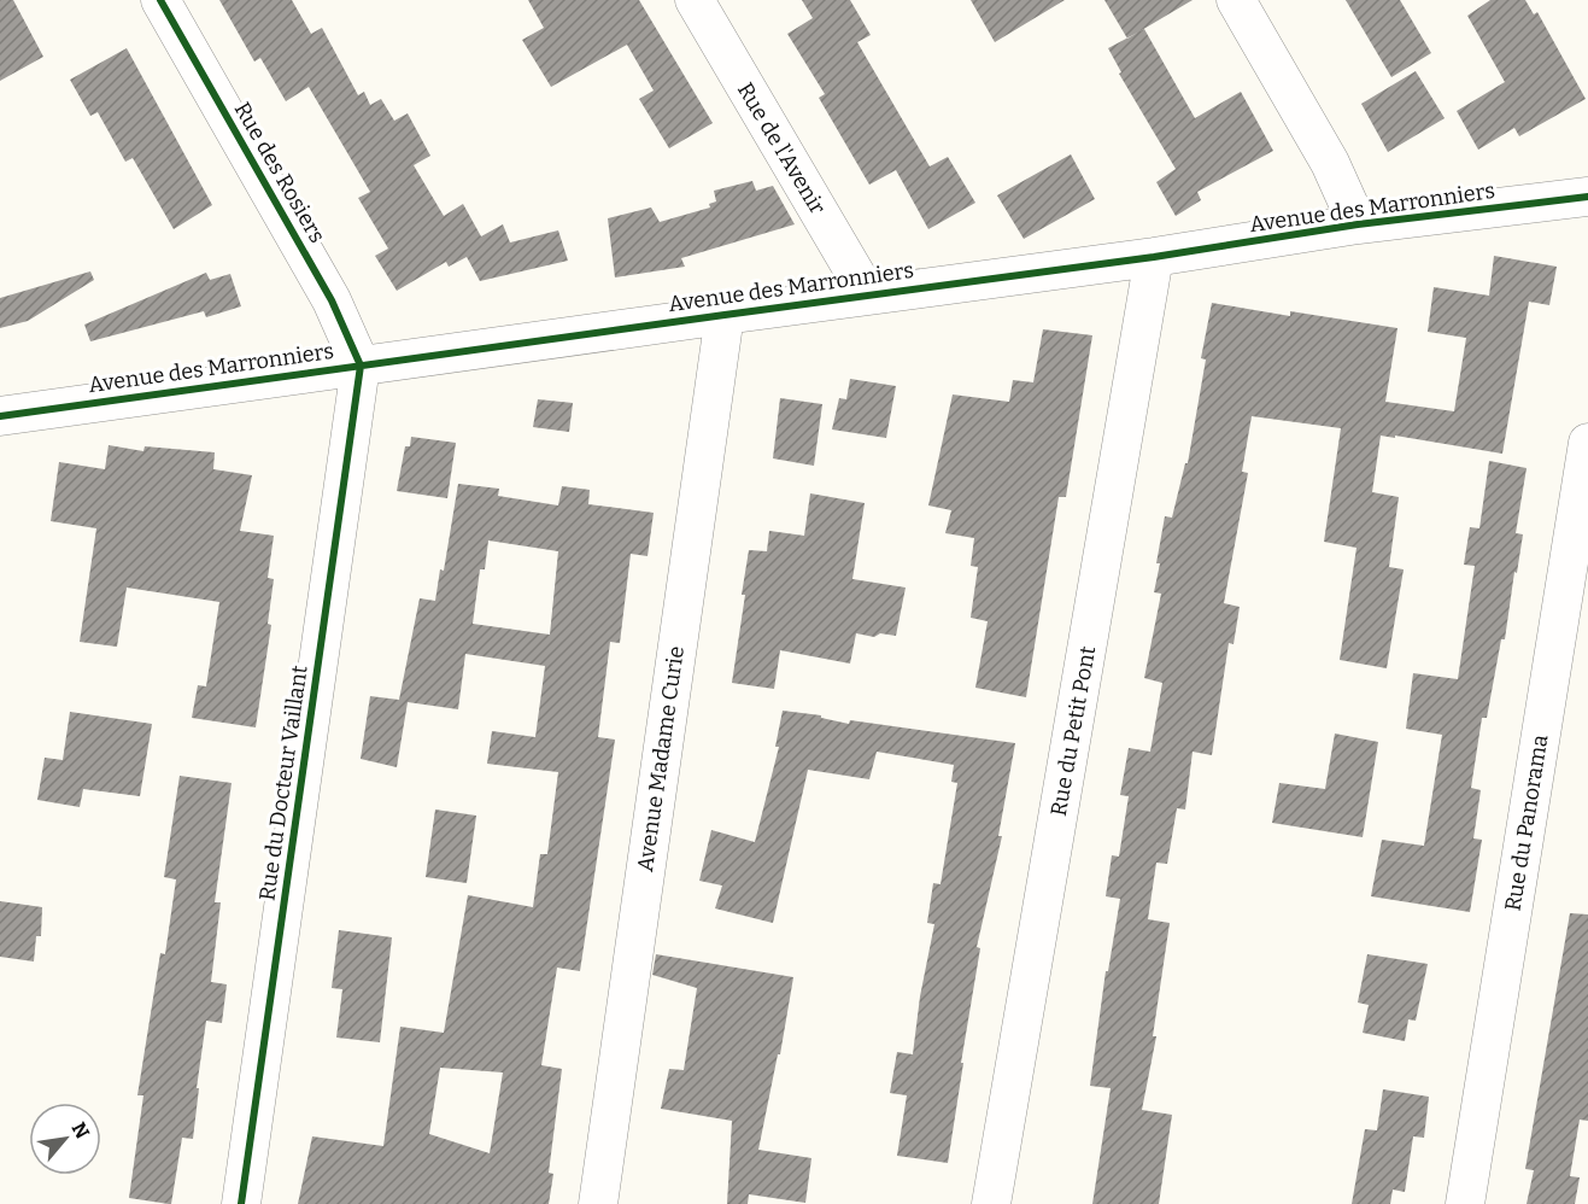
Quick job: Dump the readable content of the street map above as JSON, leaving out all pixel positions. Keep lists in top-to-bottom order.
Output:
{
  "streets": {
    "street": [
      "Rue de l'Avenir",
      "Rue des Rosiers",
      "Avenue des Marronniers",
      "Rue du Petit Pont",
      "Avenue Madame Curie",
      "Rue du Docteur Vaillant",
      "Rue du Panorama"
    ]
  },
  "crossings": [
    ["Rue de l'Avenir", "Avenue des Marronniers"],
    ["Rue des Rosiers", "Avenue des Marronniers"],
    ["Rue des Rosiers", "Rue du Docteur Vaillant"],
    ["Avenue des Marronniers", "Rue du Petit Pont"],
    ["Avenue des Marronniers", "Avenue Madame Curie"],
    ["Avenue des Marronniers", "Rue du Docteur Vaillant"]
  ],
  "north": "top right"
}
